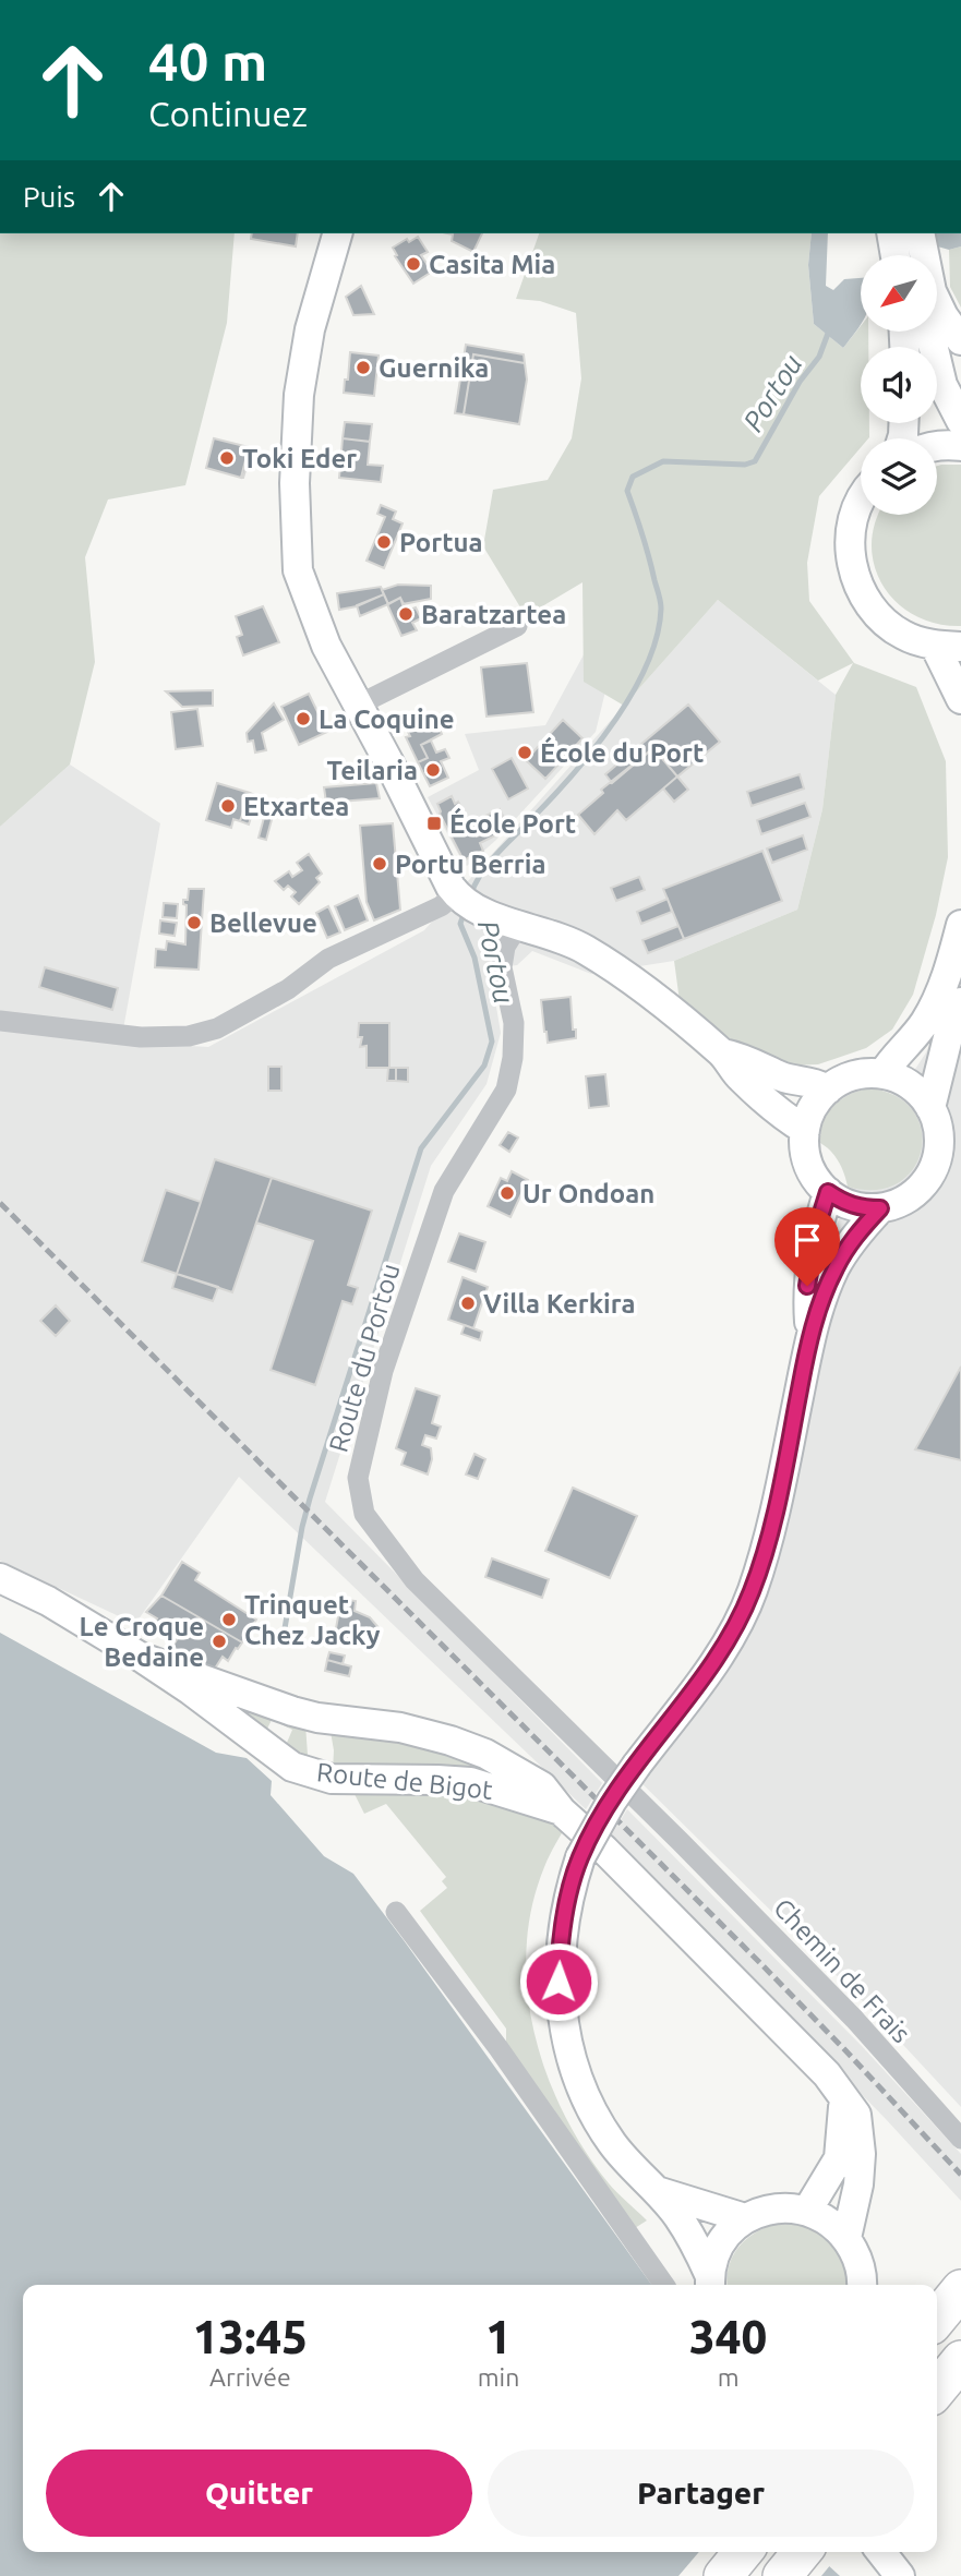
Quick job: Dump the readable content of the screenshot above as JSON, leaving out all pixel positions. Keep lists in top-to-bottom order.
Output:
{
  "streets": {
    "main road": ["Route de Bigot"],
    "street": ["Route du Portou", "Chemin de Frais"]
  },
  "crossings": [
    ["Route du Portou", "Chemin de Frais"]
  ],
  "water": ["Portou"],
  "places": {
    "other": [
      "Casita Mia",
      "Guernika",
      "Toki Eder",
      "Portua",
      "Baratzartea",
      "La Coquine",
      "École du Port",
      "Teilaria",
      "Etxartea",
      "Portu Berria",
      "Bellevue",
      "Ur Ondoan",
      "Villa Kerkira",
      "Trinquet Chez Jacky",
      "Le Croque Bedaine"
    ],
    "transit": ["École Port"]
  },
  "north": "bottom left",
  "page": {
    "turn": ["40 m", "Continuez"],
    "then": "Puis",
    "eta": [
      "13:45",
      "Arrivée",
      "1",
      "min",
      "340",
      "m"
    ],
    "buttons": ["Quitter", "Partager"]
  }
}
